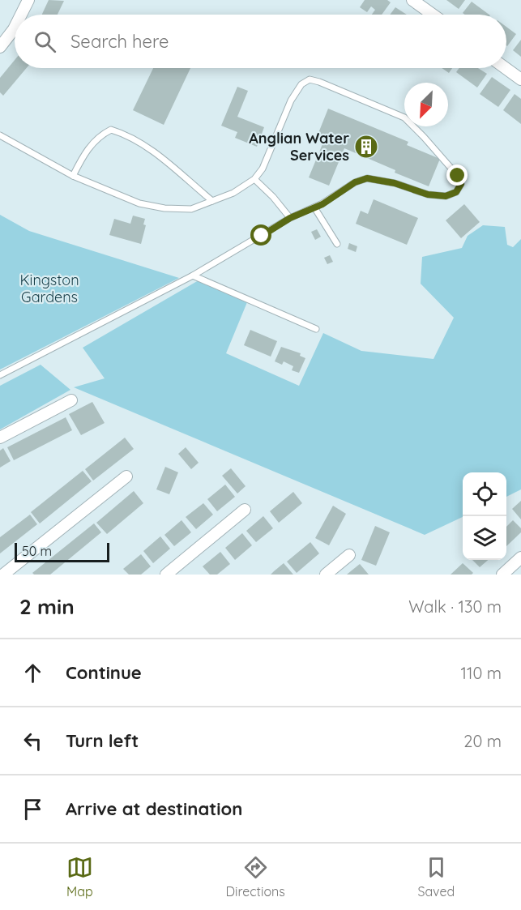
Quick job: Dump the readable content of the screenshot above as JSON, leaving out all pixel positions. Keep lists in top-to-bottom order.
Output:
{
  "parks": ["Kingston Gardens"],
  "places": {
    "building": ["Anglian Water Services"]
  },
  "scale_bar": "50 m",
  "north": "bottom left",
  "page": {
    "search": "Search here",
    "scale": "50 m",
    "heading": ["2 min", "Walk · 130 m"],
    "list": [
      ["Continue", "110 m"],
      ["Turn left", "20 m"],
      "Arrive at destination"
    ],
    "nav": ["Map", "Directions", "Saved"]
  }
}
